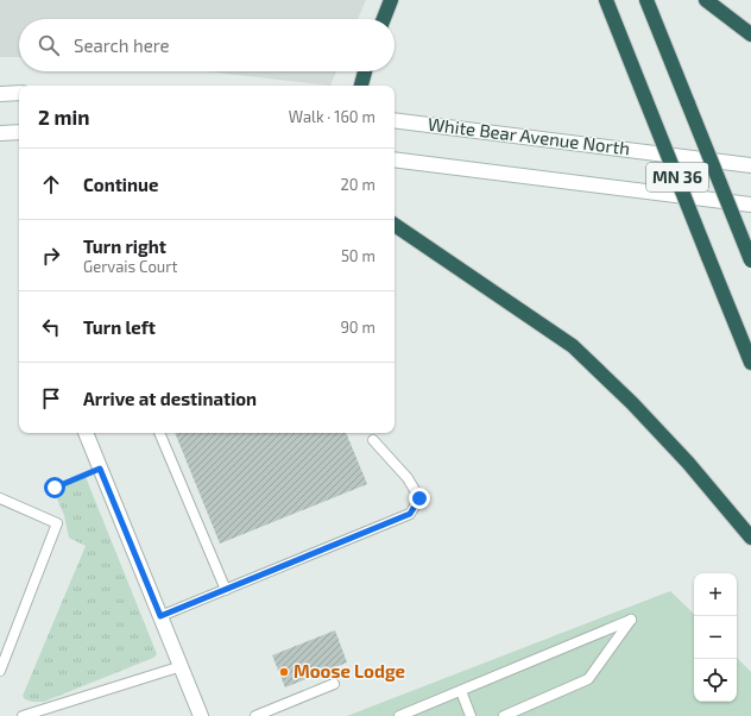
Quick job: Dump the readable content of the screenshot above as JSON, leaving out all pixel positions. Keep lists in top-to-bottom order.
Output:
{
  "streets": {
    "highway": ["MN 36"],
    "main road": ["White Bear Avenue North"]
  },
  "places": ["Moose Lodge"],
  "page": {
    "search": "Search here",
    "heading": ["2 min", "Walk · 160 m"],
    "list": [
      ["Continue", "20 m"],
      ["Turn right", "Gervais Court", "50 m"],
      ["Turn left", "90 m"],
      "Arrive at destination"
    ],
    "map_buttons": ["+", "−"]
  }
}
